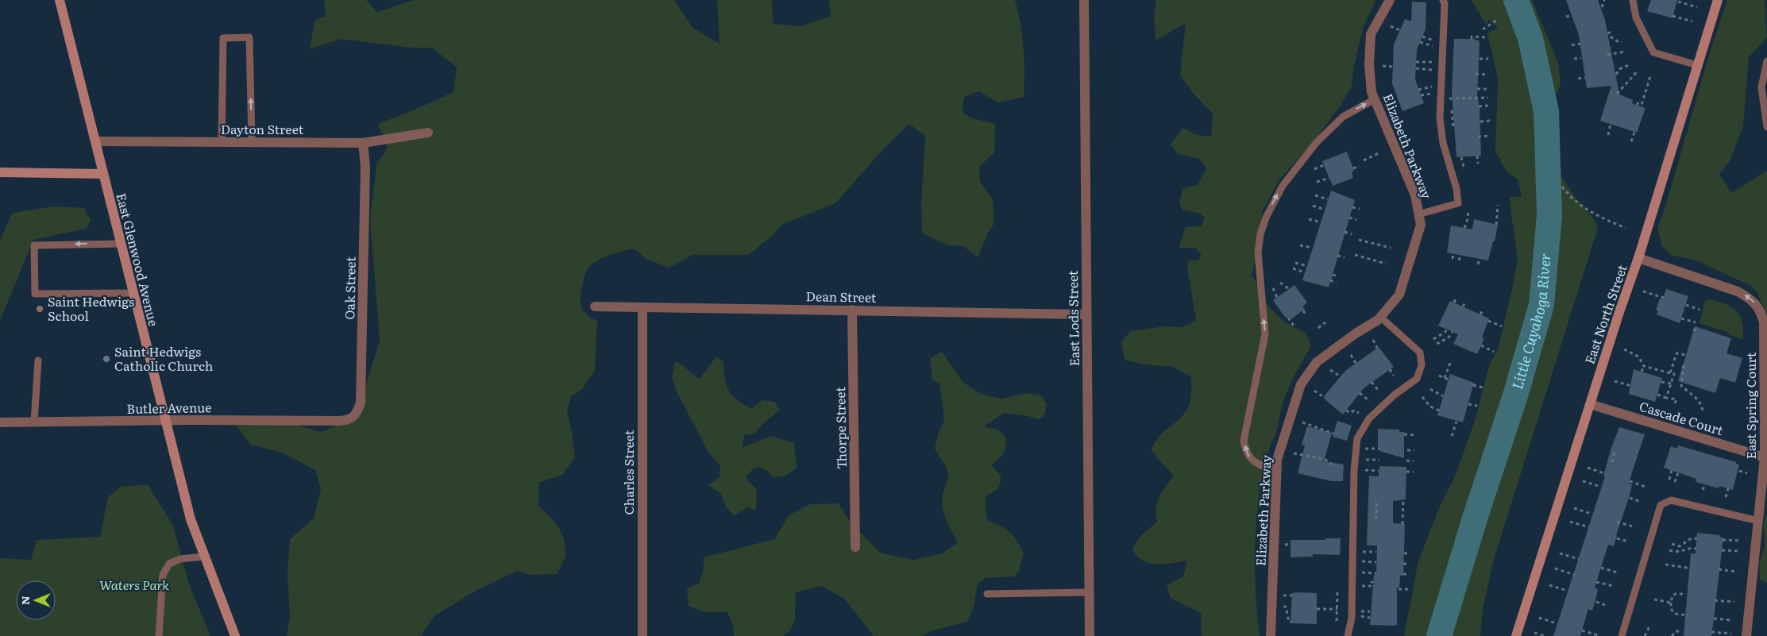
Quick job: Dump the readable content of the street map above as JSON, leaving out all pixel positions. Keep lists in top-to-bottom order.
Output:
{
  "streets": {
    "street": [
      "Dayton Street",
      "Elizabeth Parkway",
      "East Glenwood Avenue",
      "Oak Street",
      "Dean Street",
      "East North Street",
      "East Lods Street",
      "East Spring Court",
      "Butler Avenue",
      "Cascade Court",
      "Thorpe Street",
      "Charles Street"
    ]
  },
  "crossings": [
    ["Dayton Street", "East Glenwood Avenue"],
    ["Dayton Street", "Oak Street"],
    ["East Glenwood Avenue", "Butler Avenue"],
    ["Oak Street", "Butler Avenue"],
    ["Dean Street", "East Lods Street"],
    ["Dean Street", "Thorpe Street"],
    ["Dean Street", "Charles Street"],
    ["East North Street", "East Spring Court"],
    ["East North Street", "Cascade Court"],
    ["East Spring Court", "Cascade Court"]
  ],
  "one_way": ["East Spring Court"],
  "water": ["Little Cuyahoga River"],
  "parks": ["Waters Park"],
  "places": ["Saint Hedwigs School", "Saint Hedwigs Catholic Church"],
  "north": "left"
}
